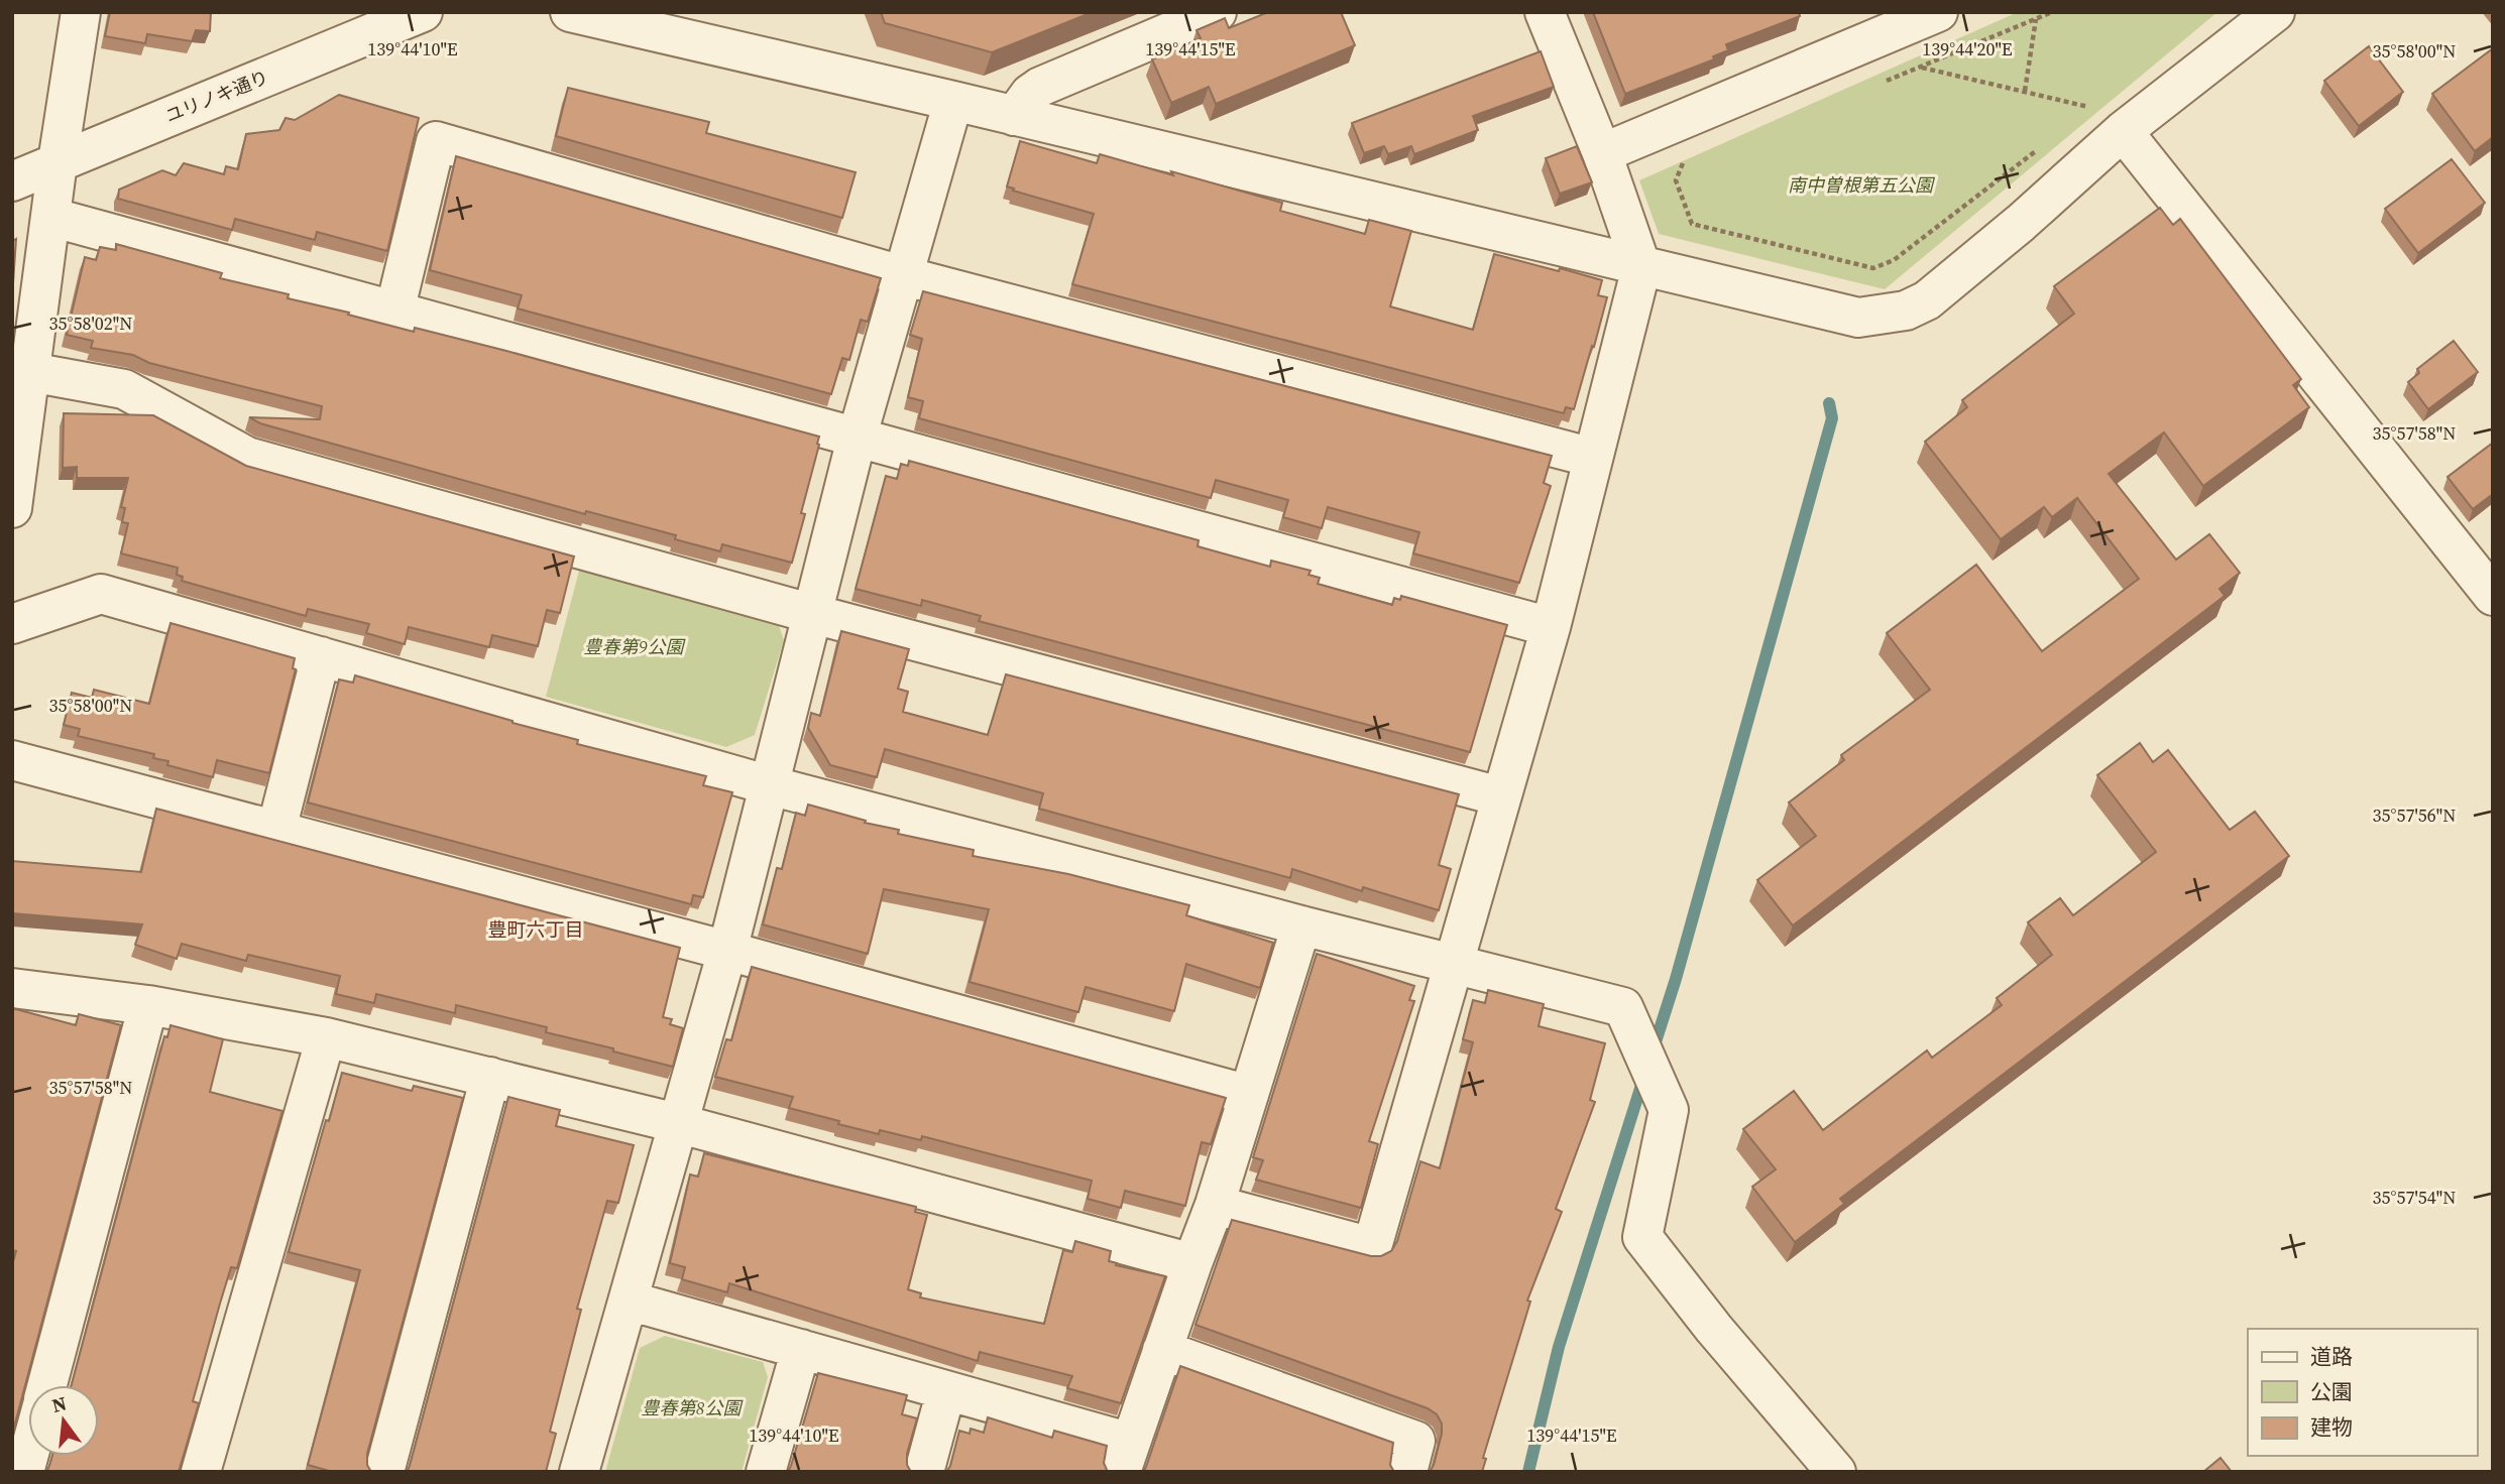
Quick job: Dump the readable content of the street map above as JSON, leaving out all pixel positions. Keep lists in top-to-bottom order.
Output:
{
  "streets": {
    "street": ["ユリノキ通り"]
  },
  "districts": ["豊町六丁目"],
  "parks": ["南中曽根第五公園", "豊春第9公園", "豊春第8公園"],
  "legend": ["道路", "公園", "建物"],
  "north": "top",
  "coordinates": [
    "139°44'10\"E",
    "139°44'15\"E",
    "139°44'20\"E",
    "35°58'00\"N",
    "35°58'02\"N",
    "35°57'58\"N",
    "35°57'56\"N",
    "35°57'54\"N"
  ]
}
